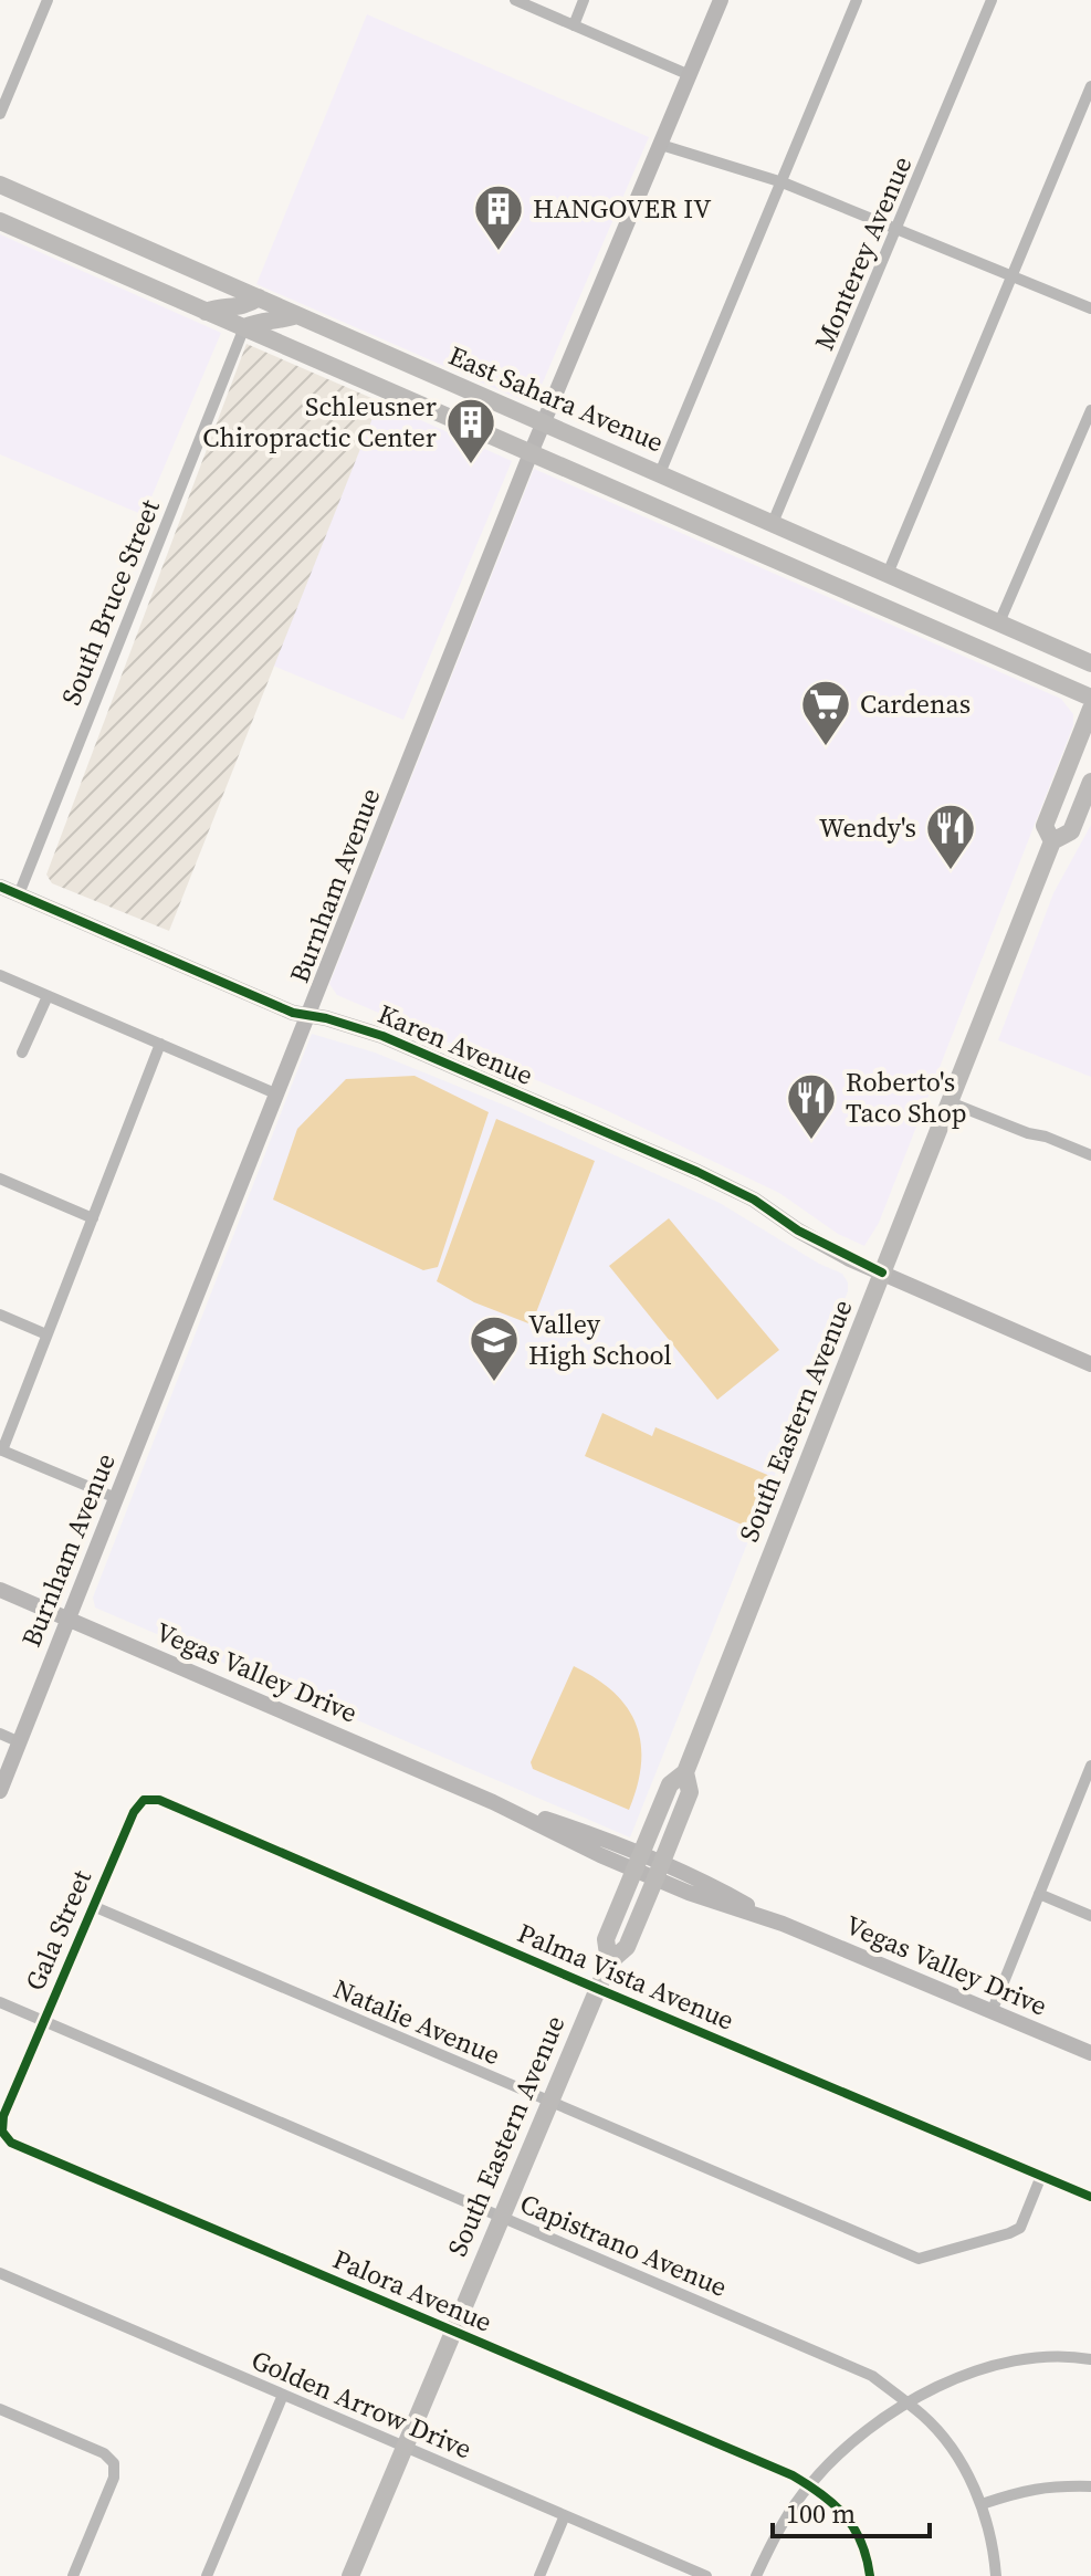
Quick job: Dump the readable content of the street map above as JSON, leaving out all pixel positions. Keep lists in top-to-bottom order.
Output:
{
  "streets": {
    "main road": ["East Sahara Avenue", "South Eastern Avenue"],
    "street": [
      "Monterey Avenue",
      "South Bruce Street",
      "Burnham Avenue",
      "Karen Avenue",
      "Vegas Valley Drive",
      "Gala Street",
      "Palma Vista Avenue",
      "Natalie Avenue",
      "Capistrano Avenue",
      "Palora Avenue",
      "Golden Arrow Drive"
    ]
  },
  "crossings": [
    ["Monterey Avenue", "East Sahara Avenue"],
    ["East Sahara Avenue", "Burnham Avenue"],
    ["South Bruce Street", "Karen Avenue"],
    ["Burnham Avenue", "Karen Avenue"],
    ["Burnham Avenue", "Vegas Valley Drive"],
    ["Karen Avenue", "South Eastern Avenue"],
    ["South Eastern Avenue", "Vegas Valley Drive"],
    ["South Eastern Avenue", "Palma Vista Avenue"],
    ["South Eastern Avenue", "Natalie Avenue"],
    ["South Eastern Avenue", "Capistrano Avenue"],
    ["South Eastern Avenue", "Palora Avenue"],
    ["South Eastern Avenue", "Golden Arrow Drive"],
    ["Gala Street", "Palma Vista Avenue"],
    ["Gala Street", "Natalie Avenue"],
    ["Gala Street", "Capistrano Avenue"],
    ["Gala Street", "Palora Avenue"],
    ["Palma Vista Avenue", "Natalie Avenue"]
  ],
  "places": {
    "building": ["HANGOVER IV", "Schleusner Chiropractic Center"],
    "supermarket": ["Cardenas"],
    "restaurant": ["Wendy's", "Roberto's Taco Shop"],
    "school or university": ["Valley High School"]
  },
  "scale_bar": "100 m"
}
